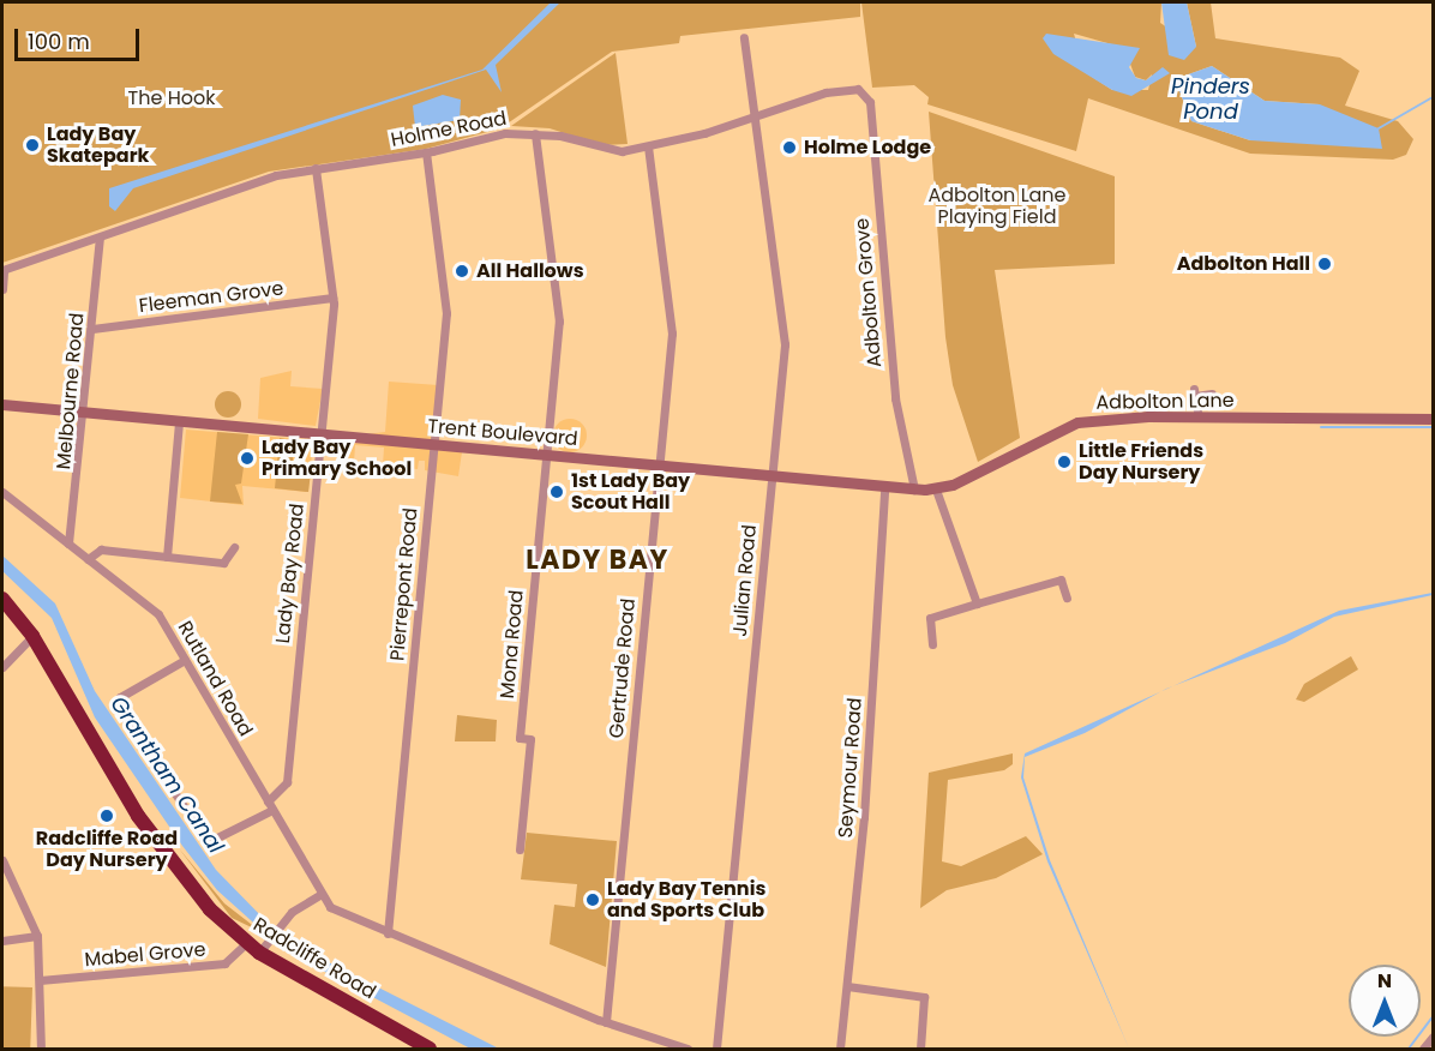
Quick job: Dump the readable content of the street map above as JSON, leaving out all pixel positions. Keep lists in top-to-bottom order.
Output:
{
  "streets": {
    "highway": ["Radcliffe Road"],
    "street": [
      "Holme Road",
      "Adbolton Grove",
      "Fleeman Grove",
      "Melbourne Road",
      "Adbolton Lane",
      "Trent Boulevard",
      "Lady Bay Road",
      "Julian Road",
      "Pierrepont Road",
      "Mona Road",
      "Gertrude Road",
      "Rutland Road",
      "Seymour Road",
      "Mabel Grove"
    ]
  },
  "crossings": [
    ["Holme Road", "Adbolton Grove"],
    ["Holme Road", "Melbourne Road"],
    ["Holme Road", "Lady Bay Road"],
    ["Holme Road", "Julian Road"],
    ["Holme Road", "Pierrepont Road"],
    ["Holme Road", "Mona Road"],
    ["Holme Road", "Gertrude Road"],
    ["Adbolton Grove", "Adbolton Lane"],
    ["Adbolton Grove", "Trent Boulevard"],
    ["Fleeman Grove", "Melbourne Road"],
    ["Fleeman Grove", "Lady Bay Road"],
    ["Melbourne Road", "Trent Boulevard"],
    ["Melbourne Road", "Rutland Road"],
    ["Adbolton Lane", "Trent Boulevard"],
    ["Trent Boulevard", "Lady Bay Road"],
    ["Trent Boulevard", "Julian Road"],
    ["Trent Boulevard", "Pierrepont Road"],
    ["Trent Boulevard", "Mona Road"],
    ["Trent Boulevard", "Gertrude Road"],
    ["Trent Boulevard", "Seymour Road"],
    ["Lady Bay Road", "Rutland Road"],
    ["Pierrepont Road", "Rutland Road"],
    ["Gertrude Road", "Rutland Road"],
    ["Mabel Grove", "Radcliffe Road"]
  ],
  "districts": ["LADY BAY"],
  "water": ["Pinders Pond", "Grantham Canal"],
  "parks": ["The Hook", "Adbolton Lane Playing Field"],
  "places": [
    "Lady Bay Skatepark",
    "Holme Lodge",
    "Adbolton Hall",
    "All Hallows",
    "Lady Bay Primary School",
    "Little Friends Day Nursery",
    "1st Lady Bay Scout Hall",
    "Radcliffe Road Day Nursery",
    "Lady Bay Tennis and Sports Club"
  ],
  "scale_bar": "100 m",
  "north": "top"
}
